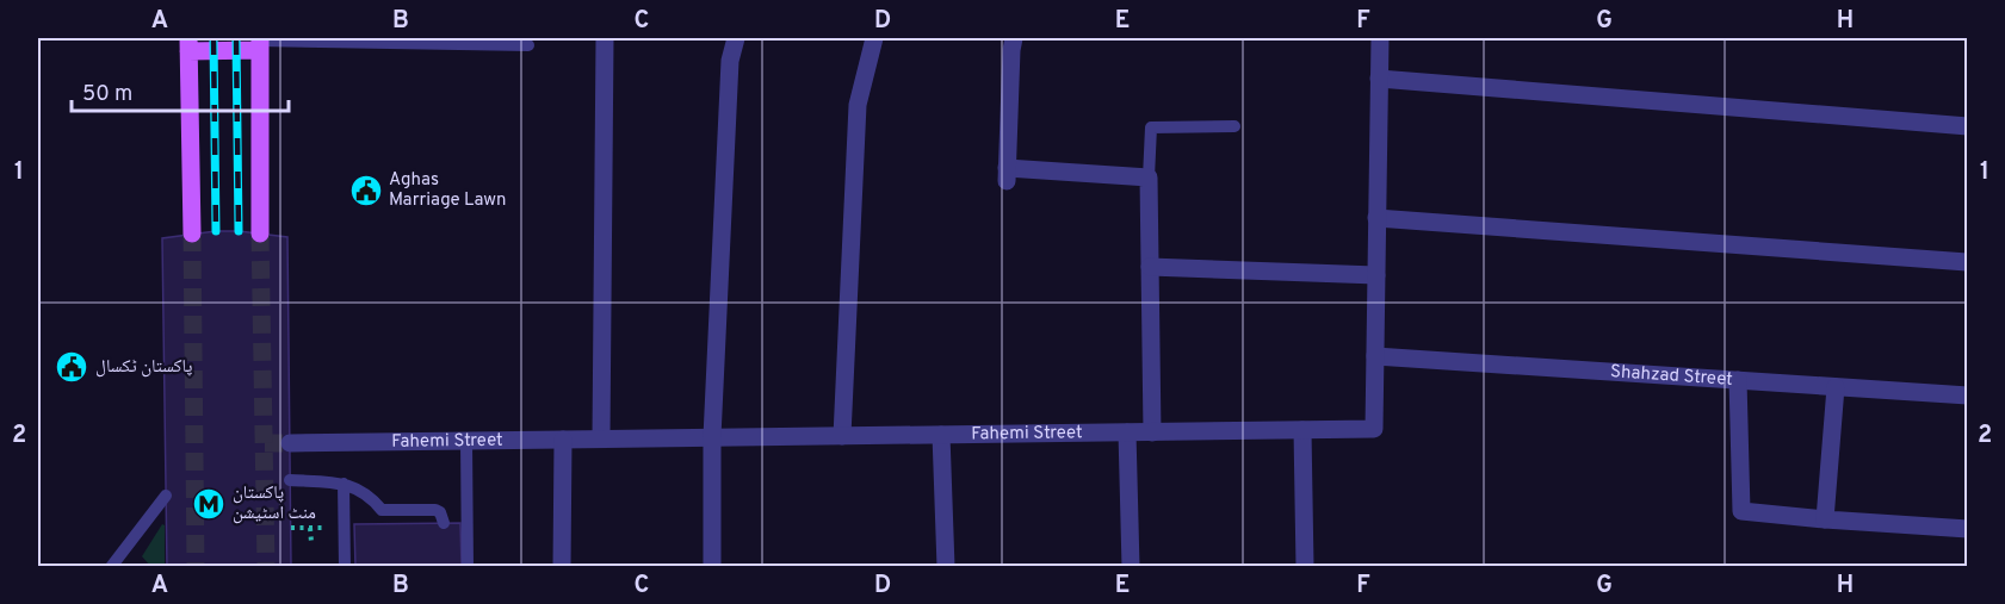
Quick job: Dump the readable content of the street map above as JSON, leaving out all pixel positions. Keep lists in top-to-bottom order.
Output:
{
  "streets": {
    "street": ["Shahzad Street", "Fahemi Street"]
  },
  "crossings": [
    ["Shahzad Street", "Fahemi Street"]
  ],
  "places": {
    "public building": ["Aghas Marriage Lawn", "پاکستان ٹکسال"],
    "metro station": ["پاکستان منٹ اسٹیشن"]
  },
  "scale_bar": "50 m",
  "grid": {
    "columns": [
      "A",
      "B",
      "C",
      "D",
      "E",
      "F",
      "G",
      "H"
    ],
    "rows": ["1", "2"]
  }
}
